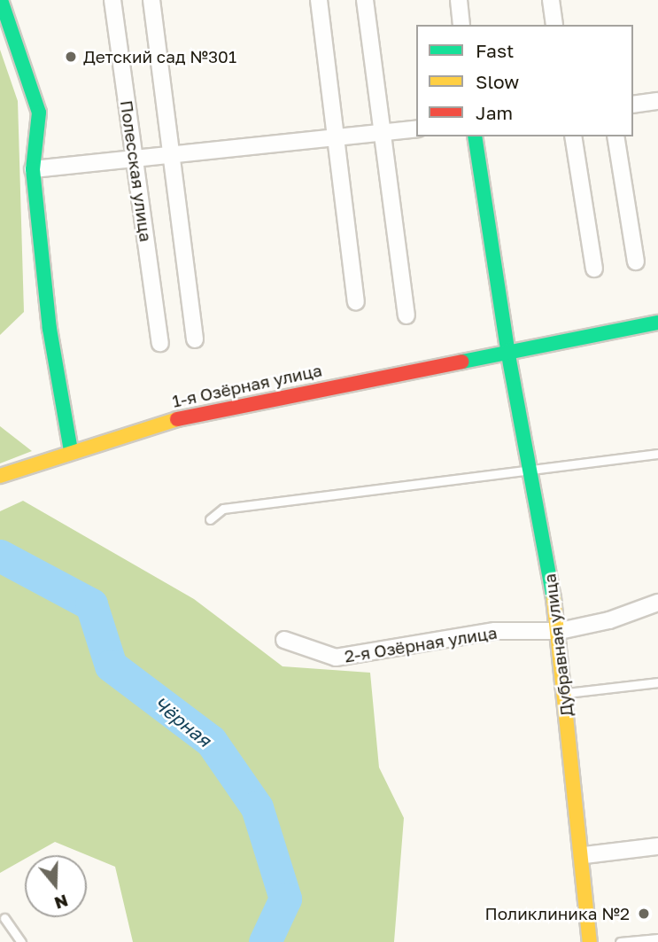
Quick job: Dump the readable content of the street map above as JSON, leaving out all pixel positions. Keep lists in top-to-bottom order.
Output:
{
  "streets": {
    "street": [
      "Полесская улица",
      "1-я Озёрная улица",
      "2-я Озёрная улица",
      "Дубравная улица"
    ]
  },
  "crossings": [
    ["1-я Озёрная улица", "Дубравная улица"],
    ["2-я Озёрная улица", "Дубравная улица"]
  ],
  "water": ["Чёрная"],
  "places": ["Детский сад №301", "Поликлиника №2"],
  "legend": ["Fast", "Slow", "Jam"],
  "north": "bottom"
}
